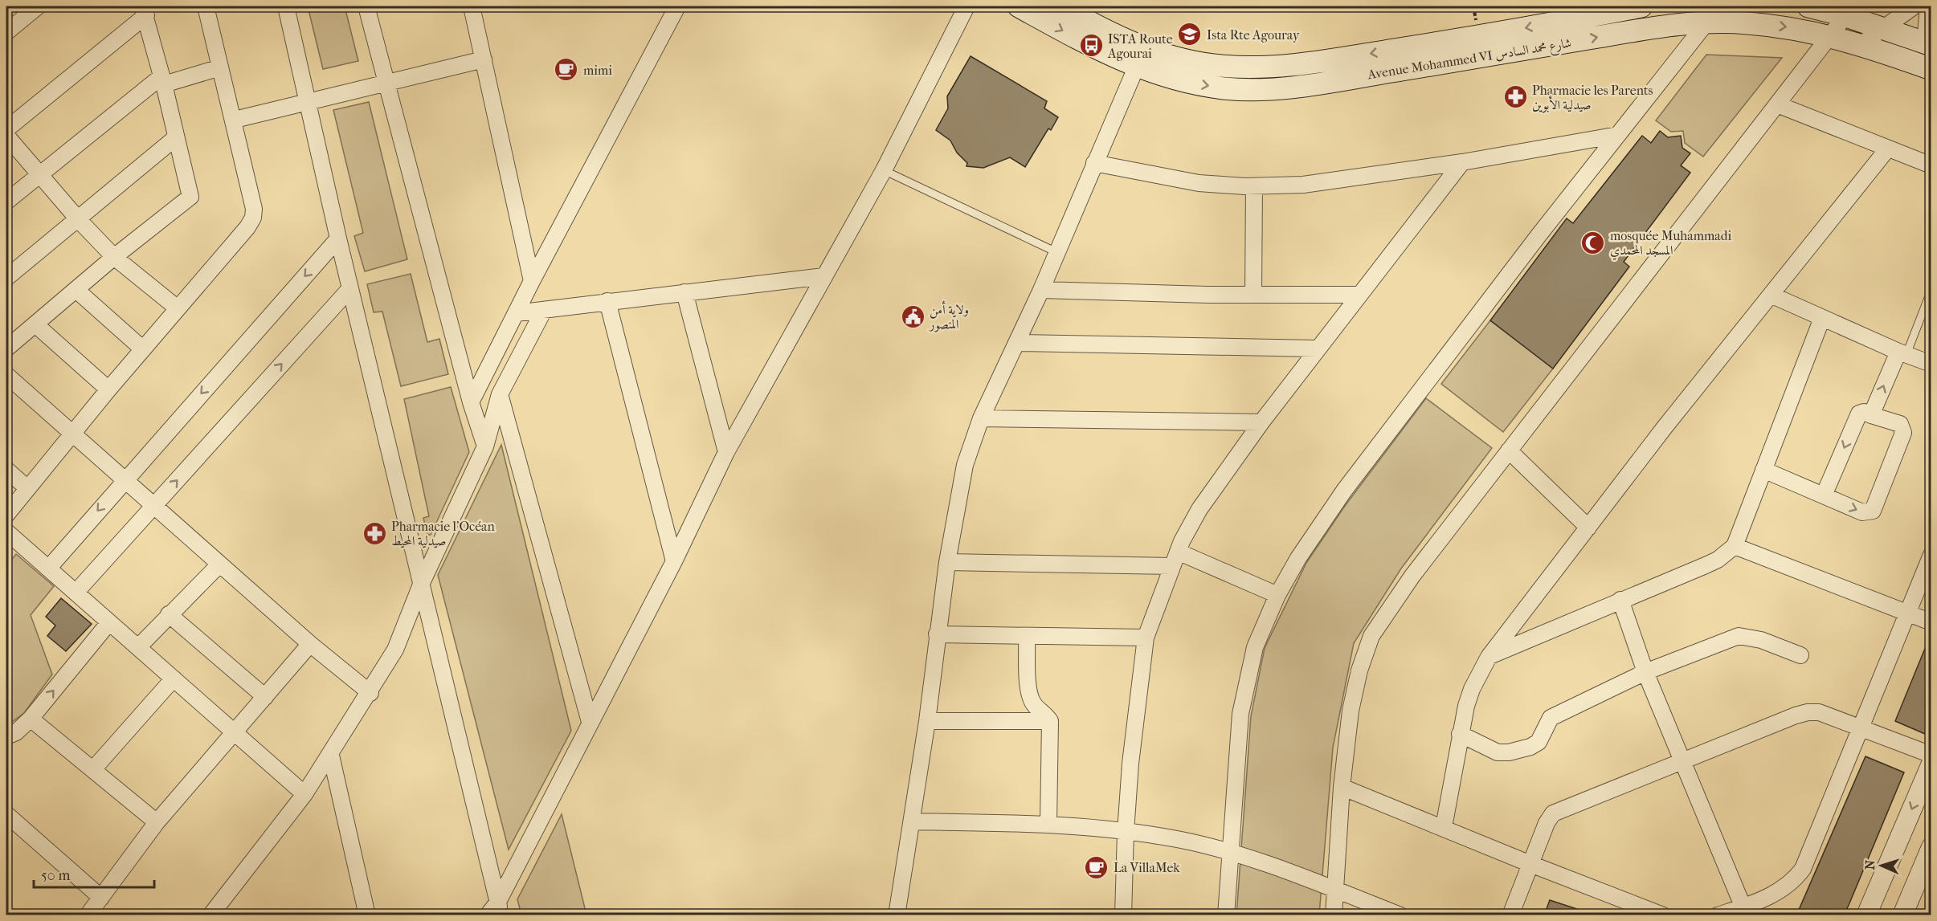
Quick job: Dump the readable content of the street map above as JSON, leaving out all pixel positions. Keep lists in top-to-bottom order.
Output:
{
  "streets": {
    "main road": ["Avenue Mohammed VI شارع محمد السادس"]
  },
  "places": {
    "school or university": ["Ista Rte Agouray"],
    "bus stop": ["ISTA Route Agourai"],
    "cafe": ["mimi", "La VillaMek"],
    "pharmacy": ["Pharmacie les Parents صيدلية الأبوين", "Pharmacie l'Océan صيدلية المحيط"],
    "mosque": ["mosquée Muhammadi المسجد المحمدي"],
    "public building": ["ولاية أمن المنصور"]
  },
  "scale_bar": "50 m",
  "north": "left"
}
